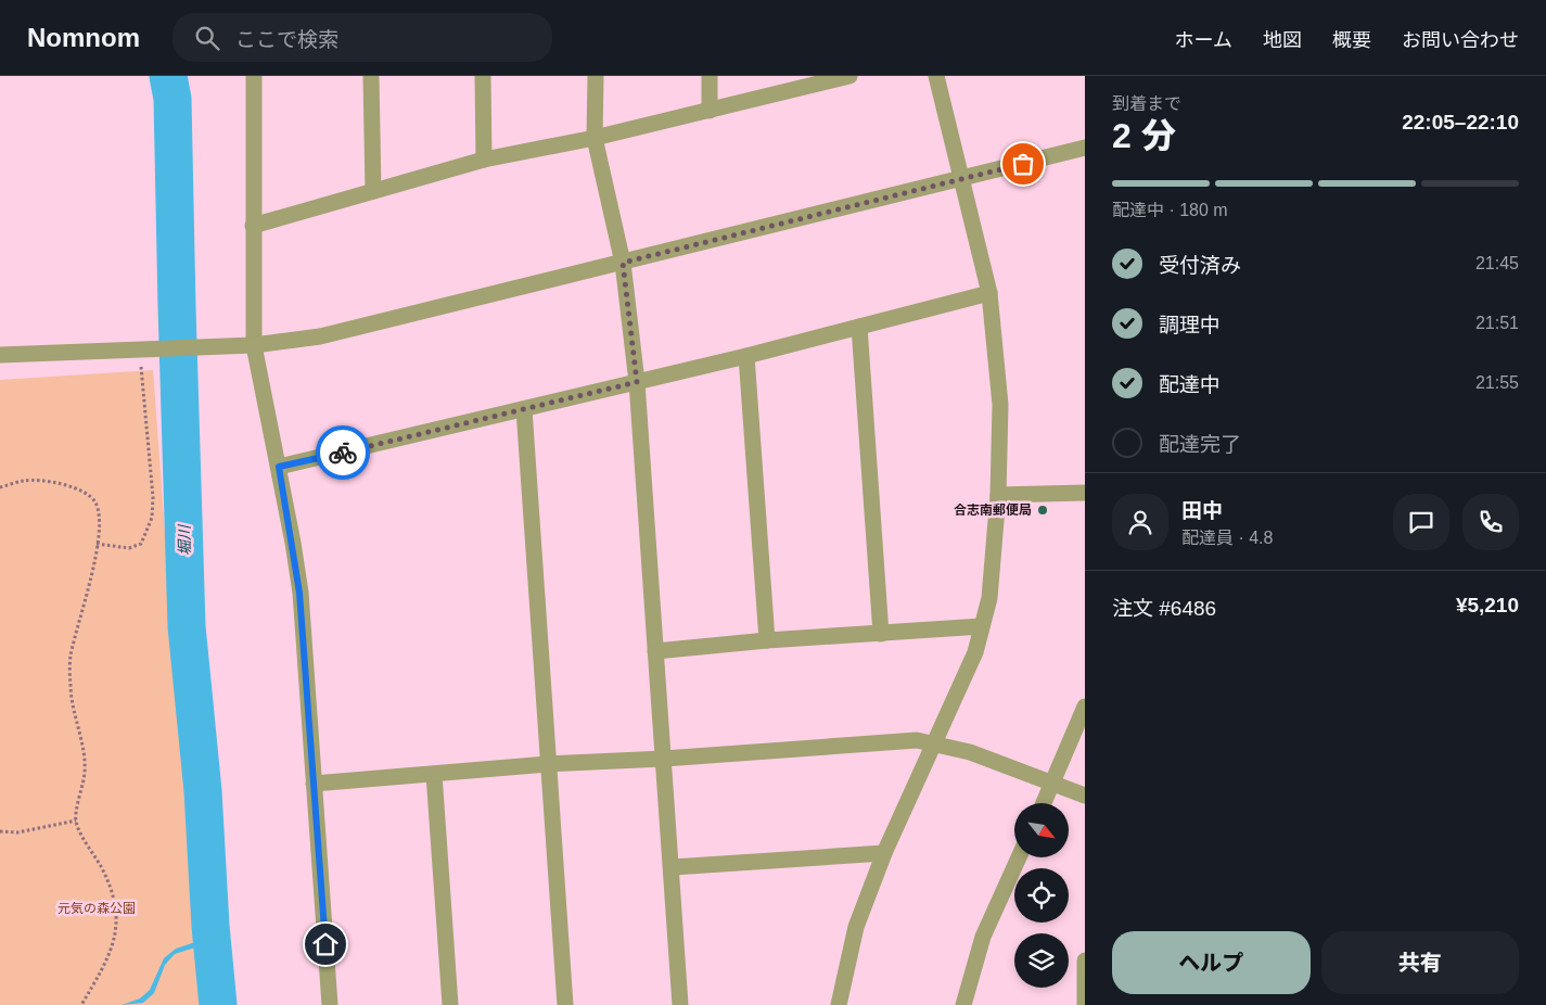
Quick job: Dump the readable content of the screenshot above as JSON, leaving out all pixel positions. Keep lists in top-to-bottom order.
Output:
{
  "water": ["堀川"],
  "parks": ["元気の森公園"],
  "places": ["合志南郵便局"],
  "north": "bottom right",
  "page": {
    "header": "Nomnom",
    "search": "ここで検索",
    "nav": [
      "ホーム",
      "地図",
      "概要",
      "お問い合わせ"
    ],
    "heading": ["2 分", "到着まで", "22:05–22:10"],
    "panel": [
      "田中",
      "配達員 · 4.8",
      "注文 #6486",
      "¥5,210"
    ],
    "bar": "配達中 · 180 m",
    "list": [
      ["受付済み", "21:45"],
      ["調理中", "21:51"],
      ["配達中", "21:55"],
      "配達完了"
    ],
    "buttons": ["ヘルプ", "共有"]
  }
}
